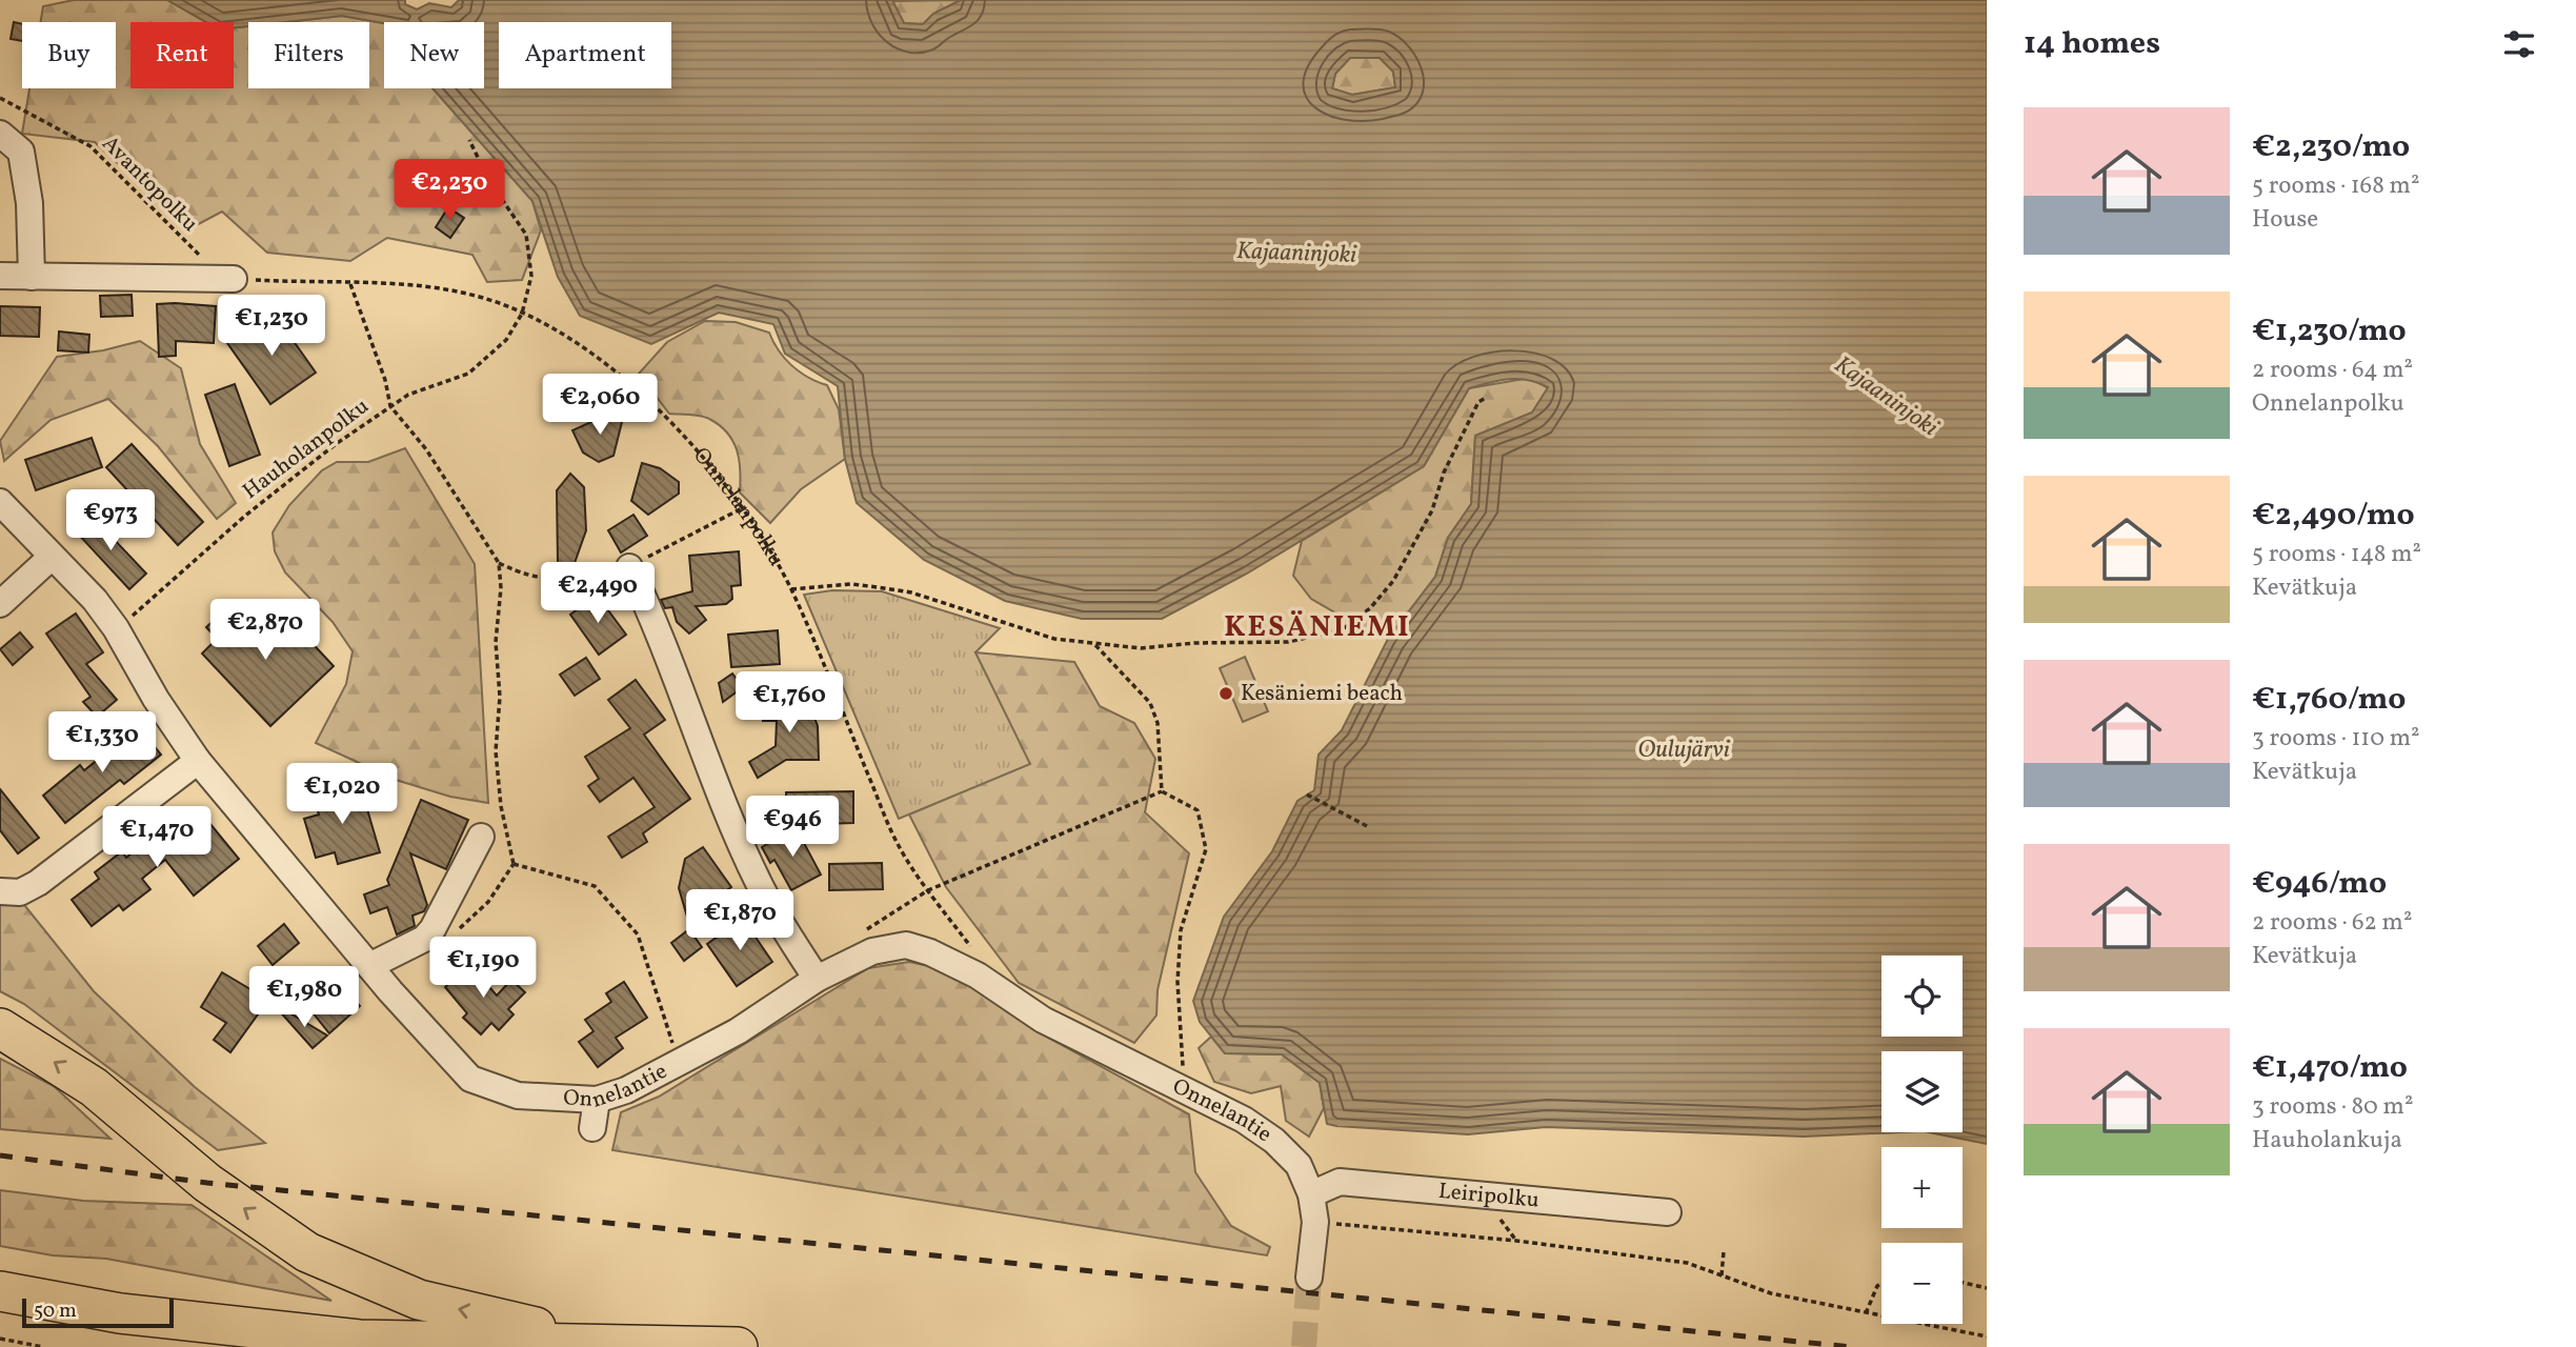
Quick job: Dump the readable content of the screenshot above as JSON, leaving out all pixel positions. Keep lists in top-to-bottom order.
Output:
{
  "streets": {
    "street": ["Onnelantie", "Leiripolku"],
    "path": ["Avantopolku", "Hauholanpolku", "Onnelanpolku"]
  },
  "crossings": [
    ["Avantopolku", "Onnelanpolku"],
    ["Hauholanpolku", "Onnelanpolku"],
    ["Hauholanpolku", "Onnelantie"],
    ["Onnelantie", "Leiripolku"]
  ],
  "districts": ["KESÄNIEMI"],
  "water": ["Kajaaninjoki", "Oulujärvi"],
  "places": ["Kesäniemi beach"],
  "scale_bar": "50 m",
  "page": {
    "heading": "14 homes",
    "chip": [
      "Buy",
      "Rent",
      "Filters",
      "New",
      "Apartment"
    ],
    "list": [
      {
        "name": "€2,230/mo",
        "note": "5 rooms · 168 m² · House"
      },
      {
        "name": "€1,230/mo",
        "note": "2 rooms · 64 m² · Onnelanpolku"
      },
      {
        "name": "€2,490/mo",
        "note": "5 rooms · 148 m² · Kevätkuja"
      },
      {
        "name": "€1,760/mo",
        "note": "3 rooms · 110 m² · Kevätkuja"
      },
      {
        "name": "€946/mo",
        "note": "2 rooms · 62 m² · Kevätkuja"
      },
      {
        "name": "€1,470/mo",
        "note": "3 rooms · 80 m² · Hauholankuja"
      }
    ],
    "price": [
      "€2,230",
      "€1,230",
      "€2,060",
      "€973",
      "€2,490",
      "€2,870",
      "€1,760",
      "€1,330",
      "€1,020",
      "€946",
      "€1,470",
      "€1,870",
      "€1,190",
      "€1,980"
    ],
    "map_buttons": ["+", "−"],
    "scale": "50 m"
  }
}
